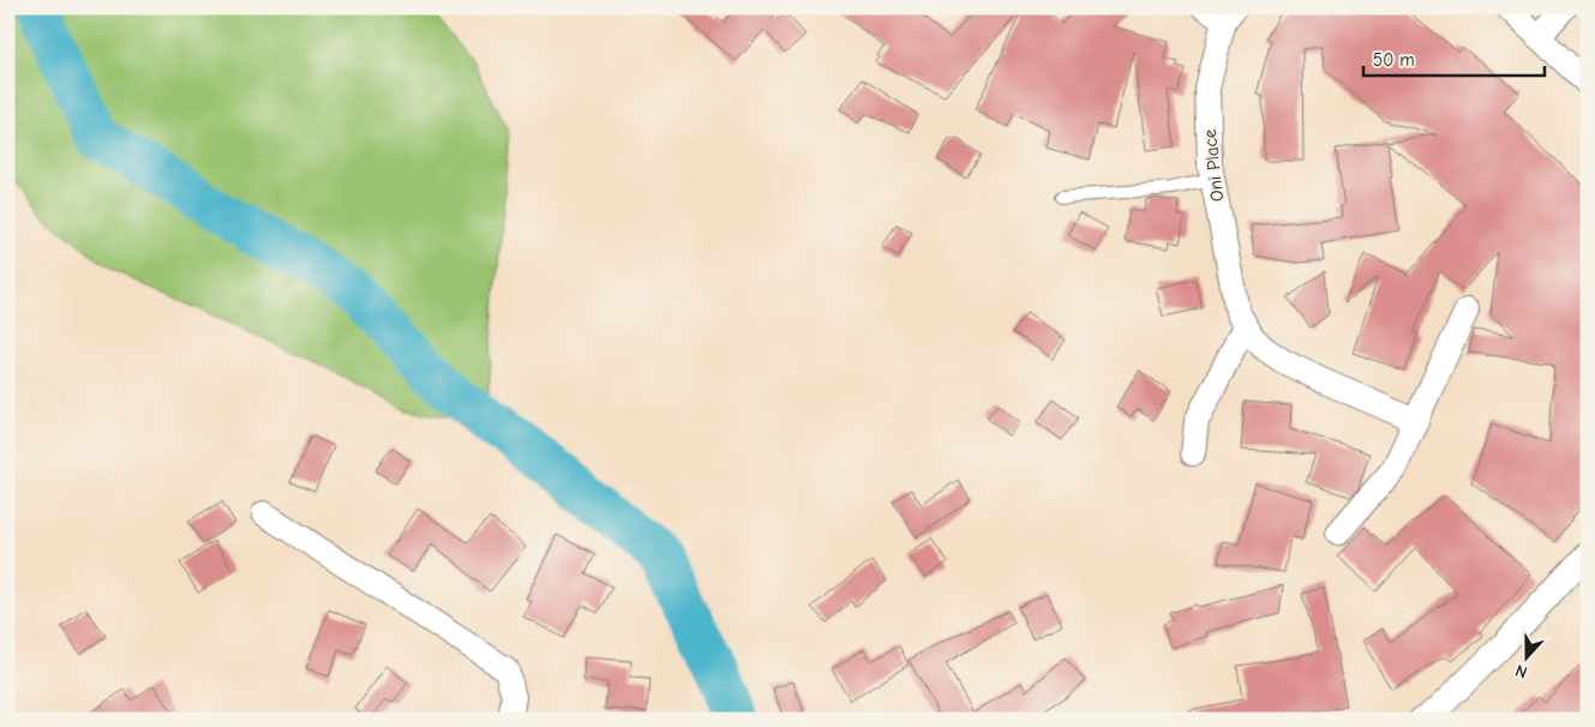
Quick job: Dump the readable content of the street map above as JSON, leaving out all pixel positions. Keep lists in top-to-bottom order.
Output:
{
  "streets": {
    "street": ["Oni Place"]
  },
  "scale_bar": "50 m",
  "north": "bottom"
}
